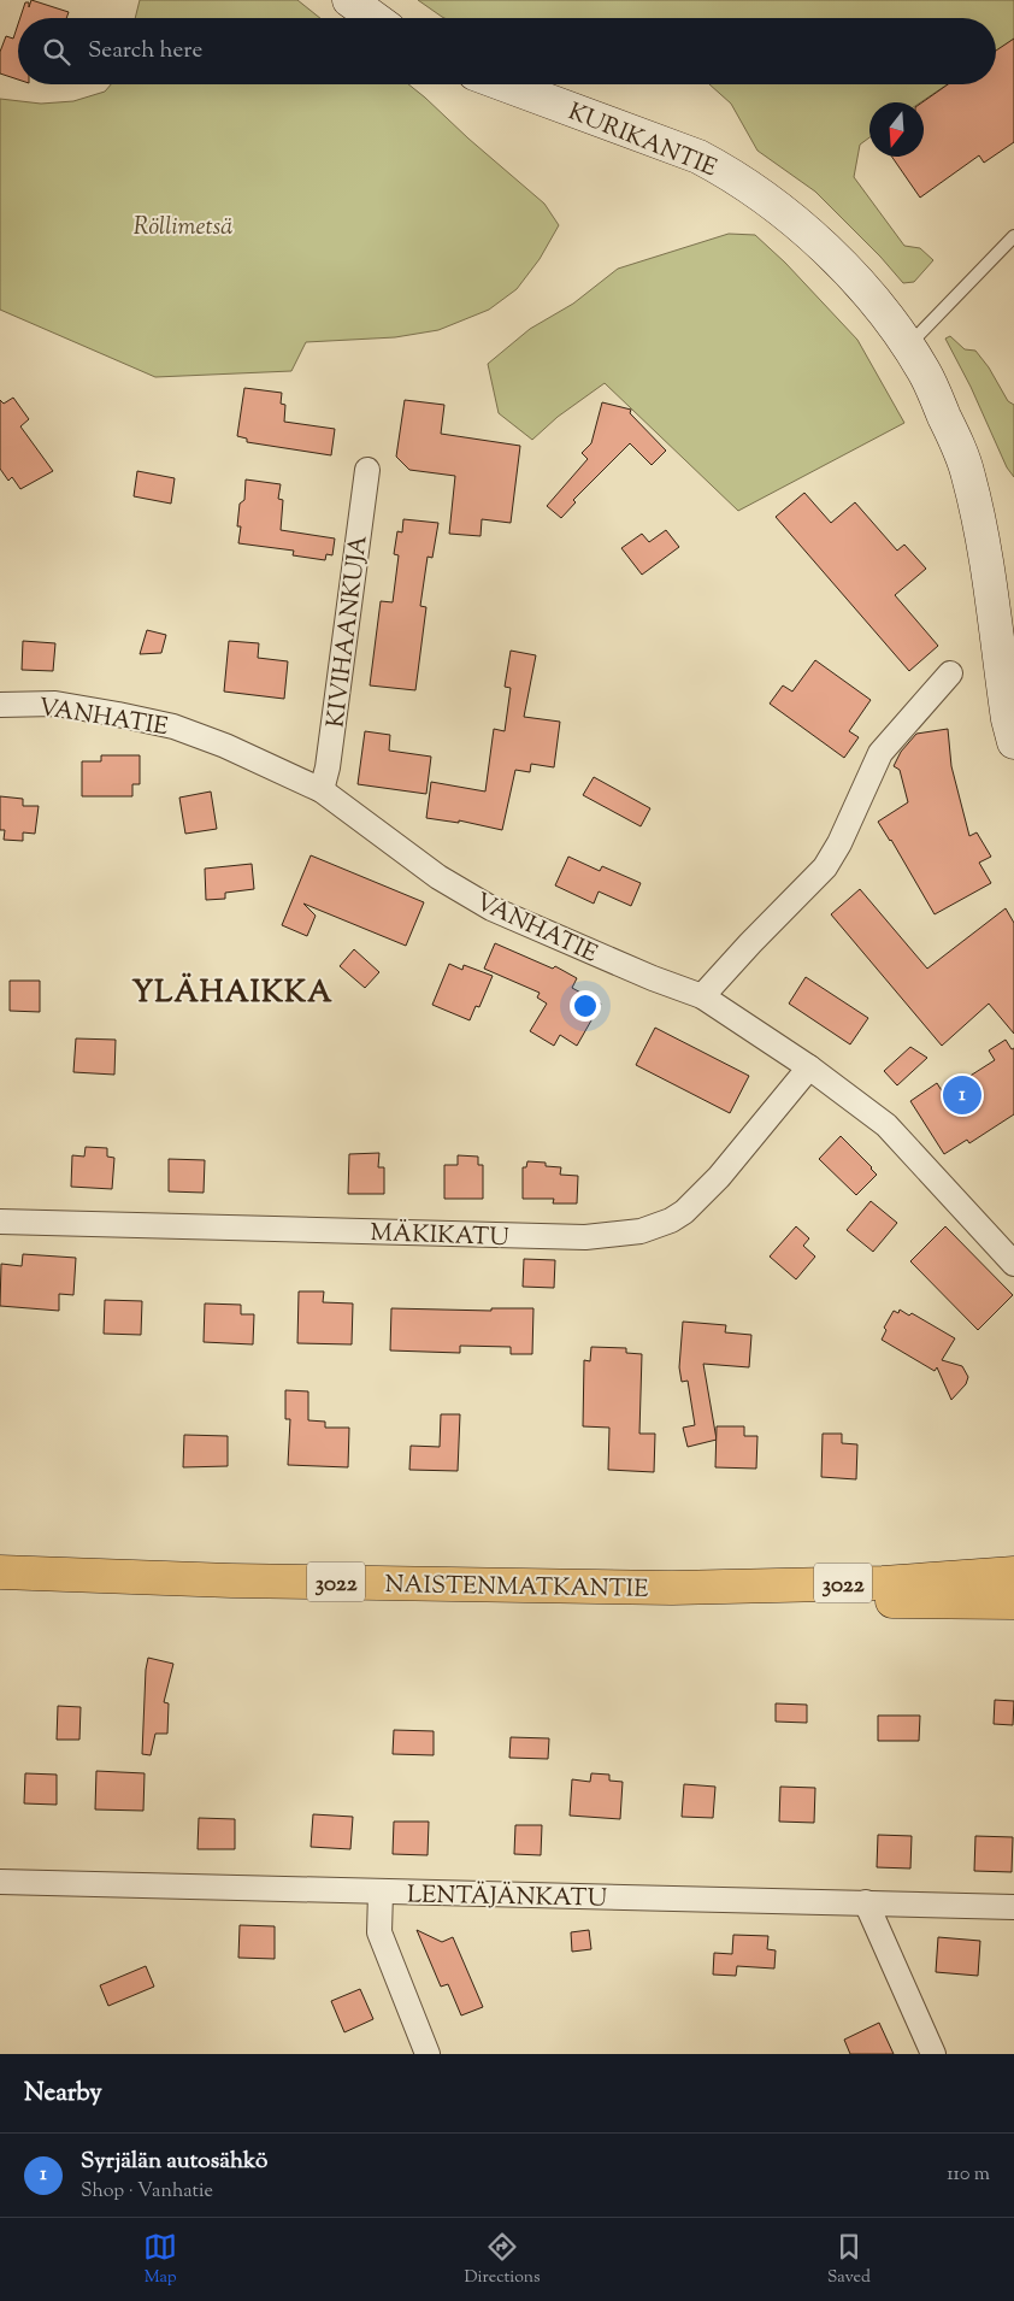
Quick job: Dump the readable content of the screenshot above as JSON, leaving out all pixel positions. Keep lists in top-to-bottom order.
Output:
{
  "streets": {
    "main road": ["KURIKANTIE", "3022", "NAISTENMATKANTIE"],
    "street": [
      "KIVIHAANKUJA",
      "VANHATIE",
      "MÄKIKATU",
      "LENTÄJÄNKATU"
    ]
  },
  "crossings": [
    ["KIVIHAANKUJA", "VANHATIE"],
    ["VANHATIE", "MÄKIKATU"]
  ],
  "districts": ["YLÄHAIKKA"],
  "parks": ["Röllimetsä"],
  "north": "bottom",
  "page": {
    "search": "Search here",
    "pins": "1",
    "heading": "Nearby",
    "list": [
      {
        "mark": "1",
        "name": "Syrjälän autosähkö",
        "note": "Shop · Vanhatie",
        "value": "110 m"
      }
    ],
    "nav": ["Map", "Directions", "Saved"]
  }
}
